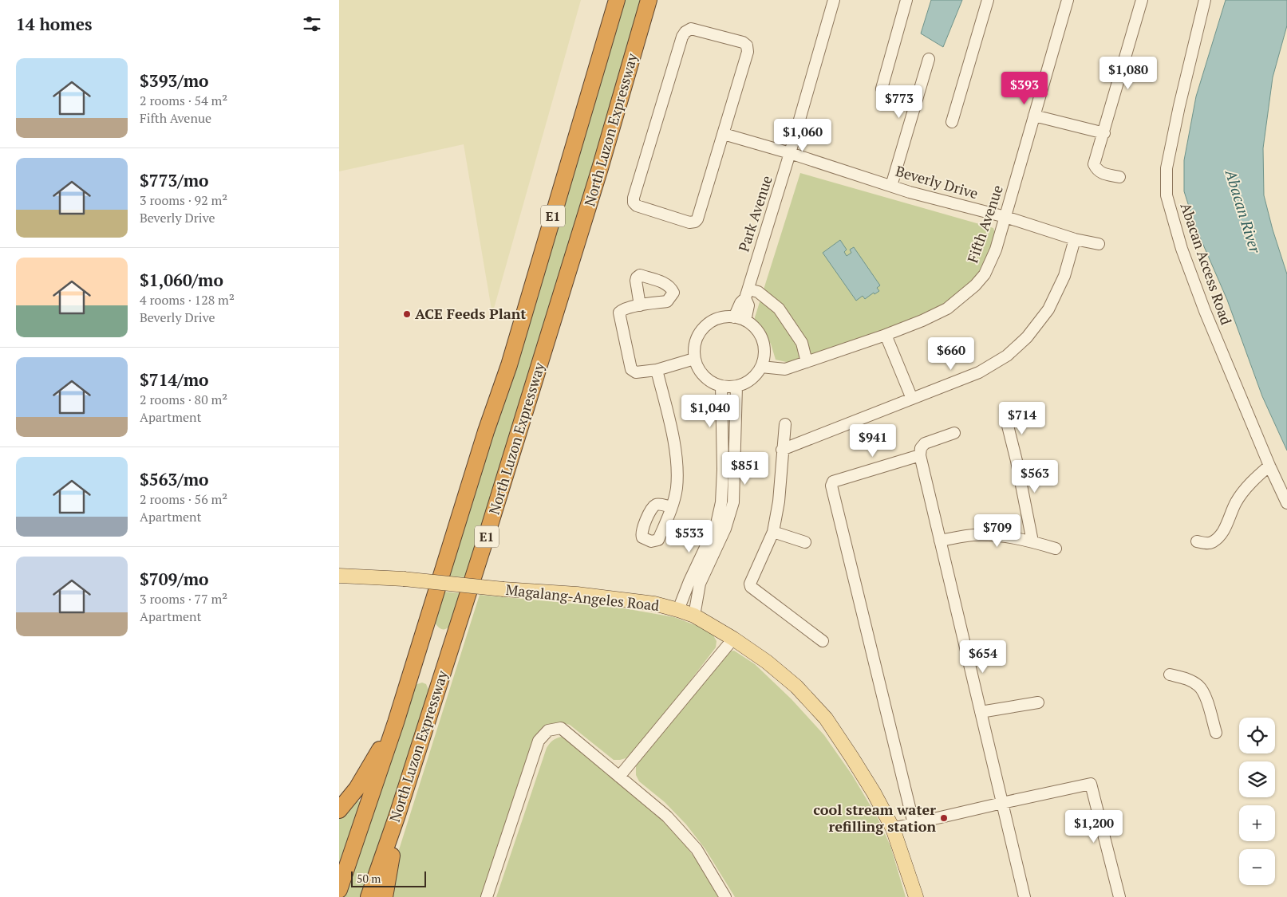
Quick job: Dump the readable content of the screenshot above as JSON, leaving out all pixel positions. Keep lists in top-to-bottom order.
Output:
{
  "streets": {
    "highway": ["North Luzon Expressway", "E1"],
    "main road": ["Magalang-Angeles Road"],
    "street": [
      "Beverly Drive",
      "Park Avenue",
      "Fifth Avenue",
      "Abacan Access Road"
    ]
  },
  "crossings": [
    ["Beverly Drive", "Park Avenue"],
    ["Beverly Drive", "Fifth Avenue"],
    ["Park Avenue", "Fifth Avenue"]
  ],
  "water": ["Abacan River"],
  "places": ["ACE Feeds Plant", "cool stream water refilling station"],
  "scale_bar": "50 m",
  "page": {
    "heading": "14 homes",
    "list": [
      {
        "name": "$393/mo",
        "note": "2 rooms · 54 m² · Fifth Avenue"
      },
      {
        "name": "$773/mo",
        "note": "3 rooms · 92 m² · Beverly Drive"
      },
      {
        "name": "$1,060/mo",
        "note": "4 rooms · 128 m² · Beverly Drive"
      },
      {
        "name": "$714/mo",
        "note": "2 rooms · 80 m² · Apartment"
      },
      {
        "name": "$563/mo",
        "note": "2 rooms · 56 m² · Apartment"
      },
      {
        "name": "$709/mo",
        "note": "3 rooms · 77 m² · Apartment"
      }
    ],
    "price": [
      "$1,080",
      "$393",
      "$773",
      "$1,060",
      "$660",
      "$1,040",
      "$714",
      "$941",
      "$851",
      "$563",
      "$709",
      "$533",
      "$654",
      "$1,200"
    ],
    "map_buttons": ["+", "−"],
    "scale": "50 m"
  }
}
